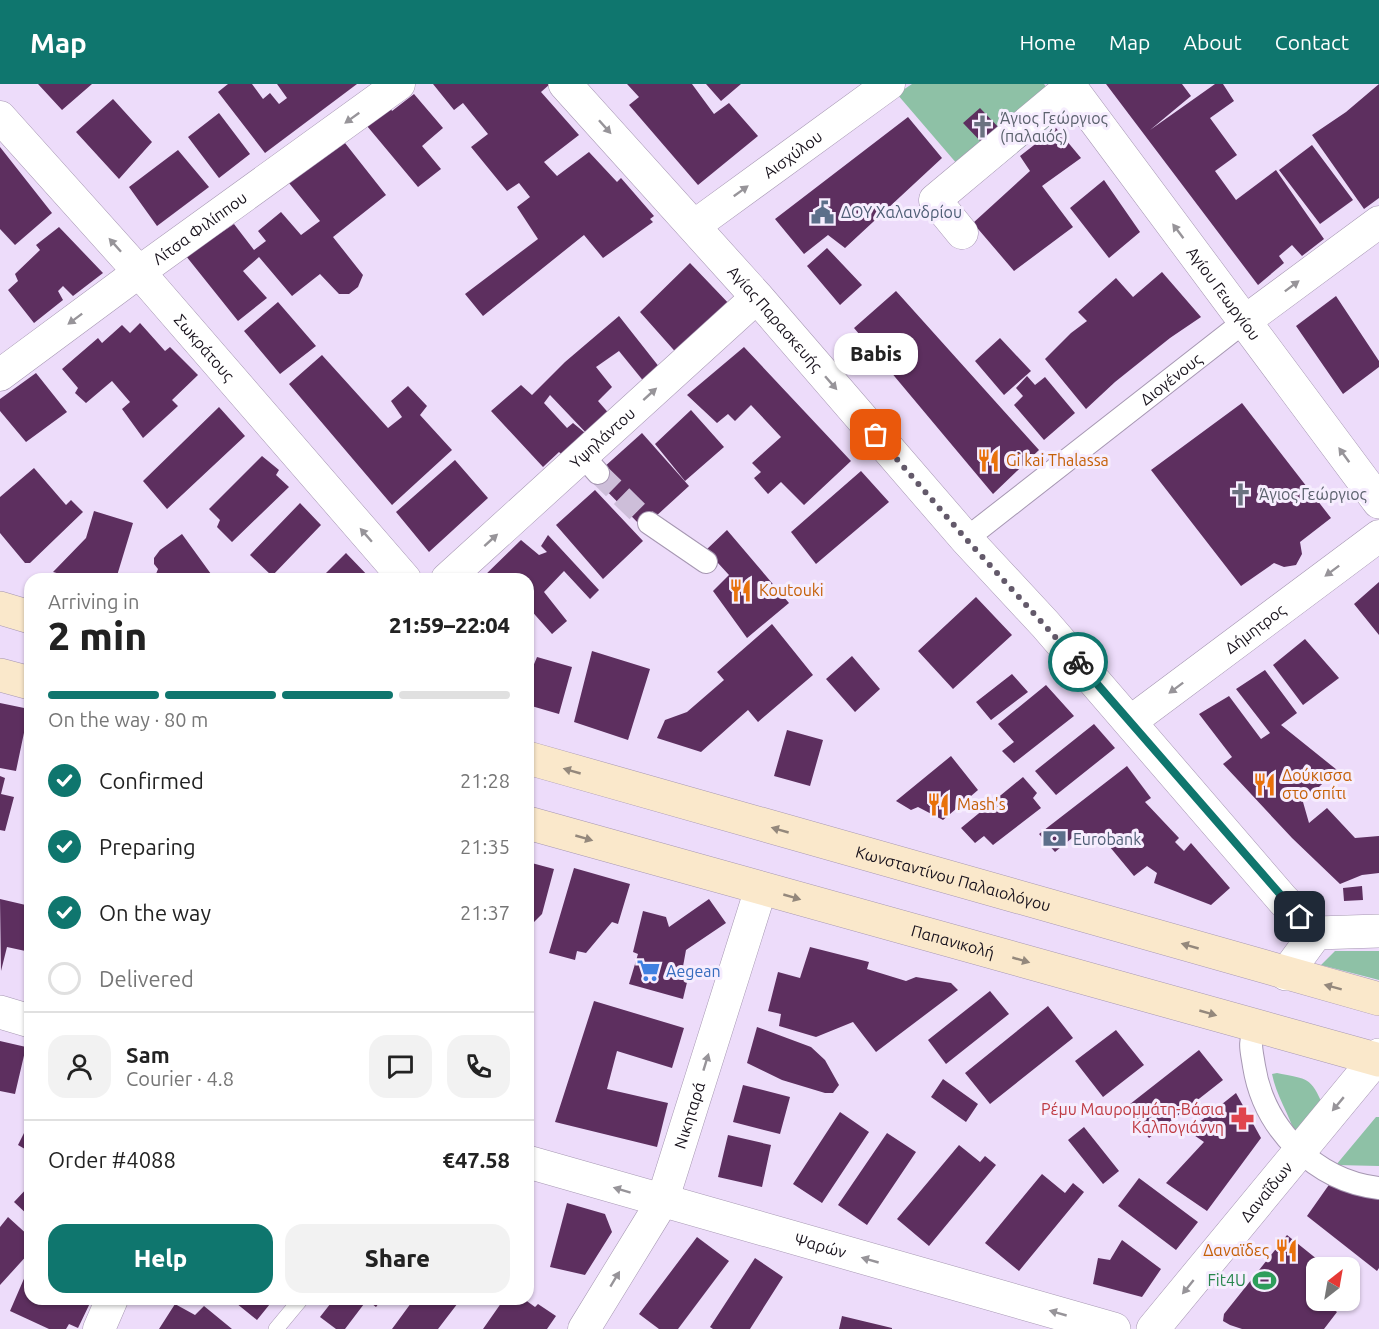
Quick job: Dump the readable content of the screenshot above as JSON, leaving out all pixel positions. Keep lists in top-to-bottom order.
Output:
{
  "streets": {
    "main road": ["Κωνσταντίνου Παλαιολόγου", "Παπανικολή"],
    "street": [
      "Αισχύλου",
      "Λίτσα Φιλίππου",
      "Αγίου Γεωργίου",
      "Αγίας Παρασκευής",
      "Σωκράτους",
      "Διογένους",
      "Υψηλάντου",
      "Δήμητρος",
      "Νικηταρά",
      "Δαναΐδων",
      "Ψαρών"
    ]
  },
  "crossings": [
    ["Αισχύλου", "Αγίας Παρασκευής"],
    ["Λίτσα Φιλίππου", "Σωκράτους"],
    ["Αγίου Γεωργίου", "Διογένους"],
    ["Αγίας Παρασκευής", "Διογένους"],
    ["Αγίας Παρασκευής", "Υψηλάντου"],
    ["Αγίας Παρασκευής", "Δήμητρος"],
    ["Παπανικολή", "Νικηταρά"],
    ["Παπανικολή", "Δαναΐδων"],
    ["Νικηταρά", "Ψαρών"]
  ],
  "one_way": [
    "Αισχύλου",
    "Λίτσα Φιλίππου",
    "Αγίου Γεωργίου",
    "Αγίας Παρασκευής",
    "Σωκράτους",
    "Υψηλάντου",
    "Δήμητρος",
    "Κωνσταντίνου Παλαιολόγου",
    "Παπανικολή",
    "Νικηταρά",
    "Δαναΐδων",
    "Ψαρών"
  ],
  "places": {
    "church": ["Άγιος Γεώργιος (παλαιός)", "Άγιος Γεώργιος"],
    "public building": ["ΔΟΥ Χαλανδρίου"],
    "other": ["Babis"],
    "restaurant": [
      "Gi kai Thalassa",
      "Koutouki",
      "Δούκισσα στο σπίτι",
      "Mash's",
      "Δαναϊδες"
    ],
    "bank": ["Eurobank"],
    "supermarket": ["Aegean"],
    "pharmacy": ["Ρέμυ Μαυρομμάτη-Βάσια Καλπογιάννη"],
    "sports": ["Fit4U"]
  },
  "north": "top right",
  "page": {
    "header": "Map",
    "nav": [
      "Home",
      "Map",
      "About",
      "Contact"
    ],
    "bubble": "Babis",
    "heading": ["2 min", "Arriving in", "21:59–22:04"],
    "panel": [
      "Sam",
      "Courier · 4.8",
      "Order #4088",
      "€47.58"
    ],
    "bar": "On the way · 80 m",
    "list": [
      ["Confirmed", "21:28"],
      ["Preparing", "21:35"],
      ["On the way", "21:37"],
      "Delivered"
    ],
    "buttons": ["Help", "Share"]
  }
}
